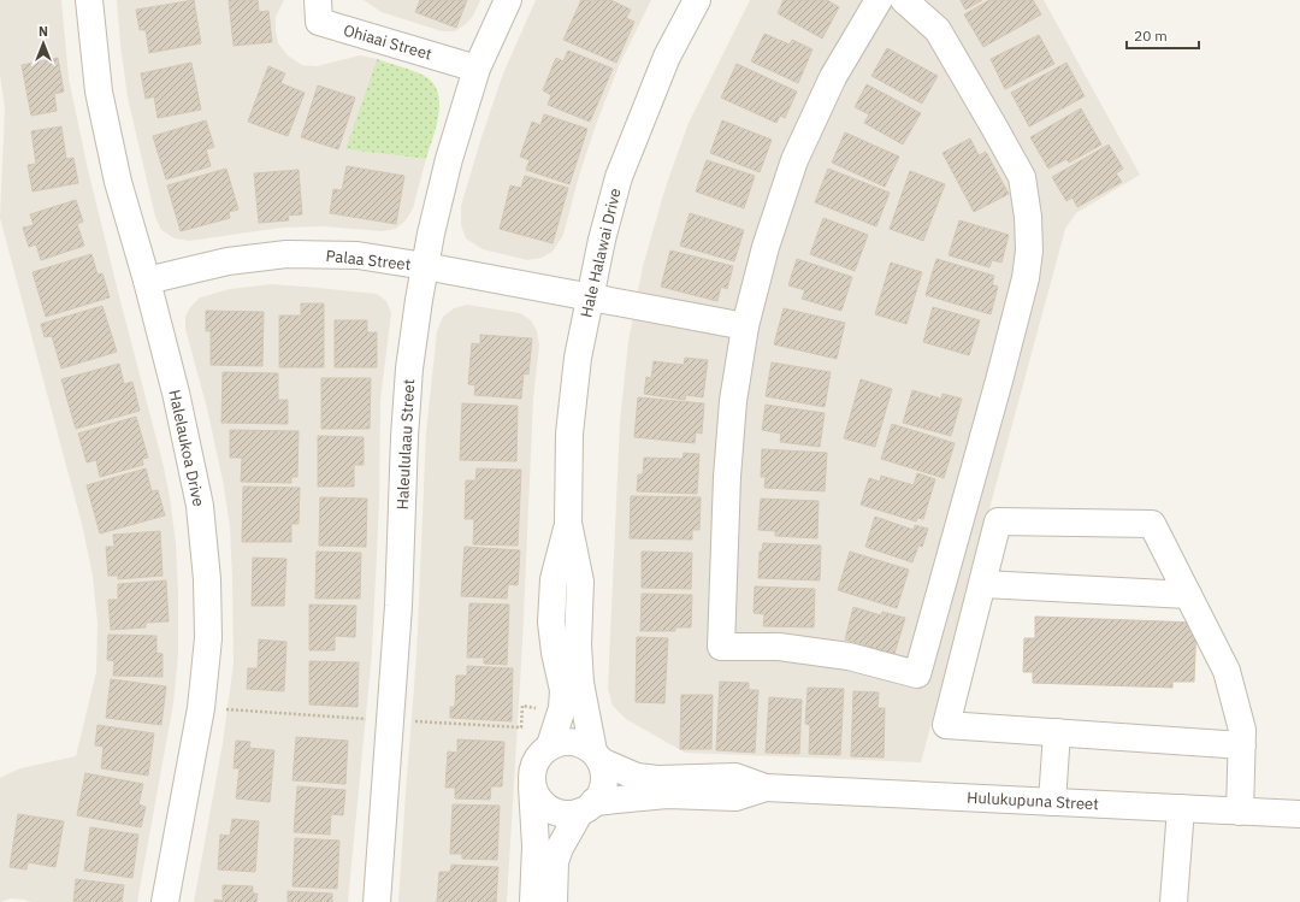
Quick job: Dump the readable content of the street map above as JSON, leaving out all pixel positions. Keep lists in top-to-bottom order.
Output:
{
  "streets": {
    "street": [
      "Ohiaai Street",
      "Hale Halawai Drive",
      "Palaa Street",
      "Haleululaau Street",
      "Halelaukoa Drive",
      "Hulukupuna Street"
    ]
  },
  "crossings": [
    ["Ohiaai Street", "Haleululaau Street"],
    ["Hale Halawai Drive", "Palaa Street"],
    ["Hale Halawai Drive", "Hulukupuna Street"],
    ["Palaa Street", "Haleululaau Street"],
    ["Palaa Street", "Halelaukoa Drive"]
  ],
  "scale_bar": "20 m",
  "north": "top"
}
